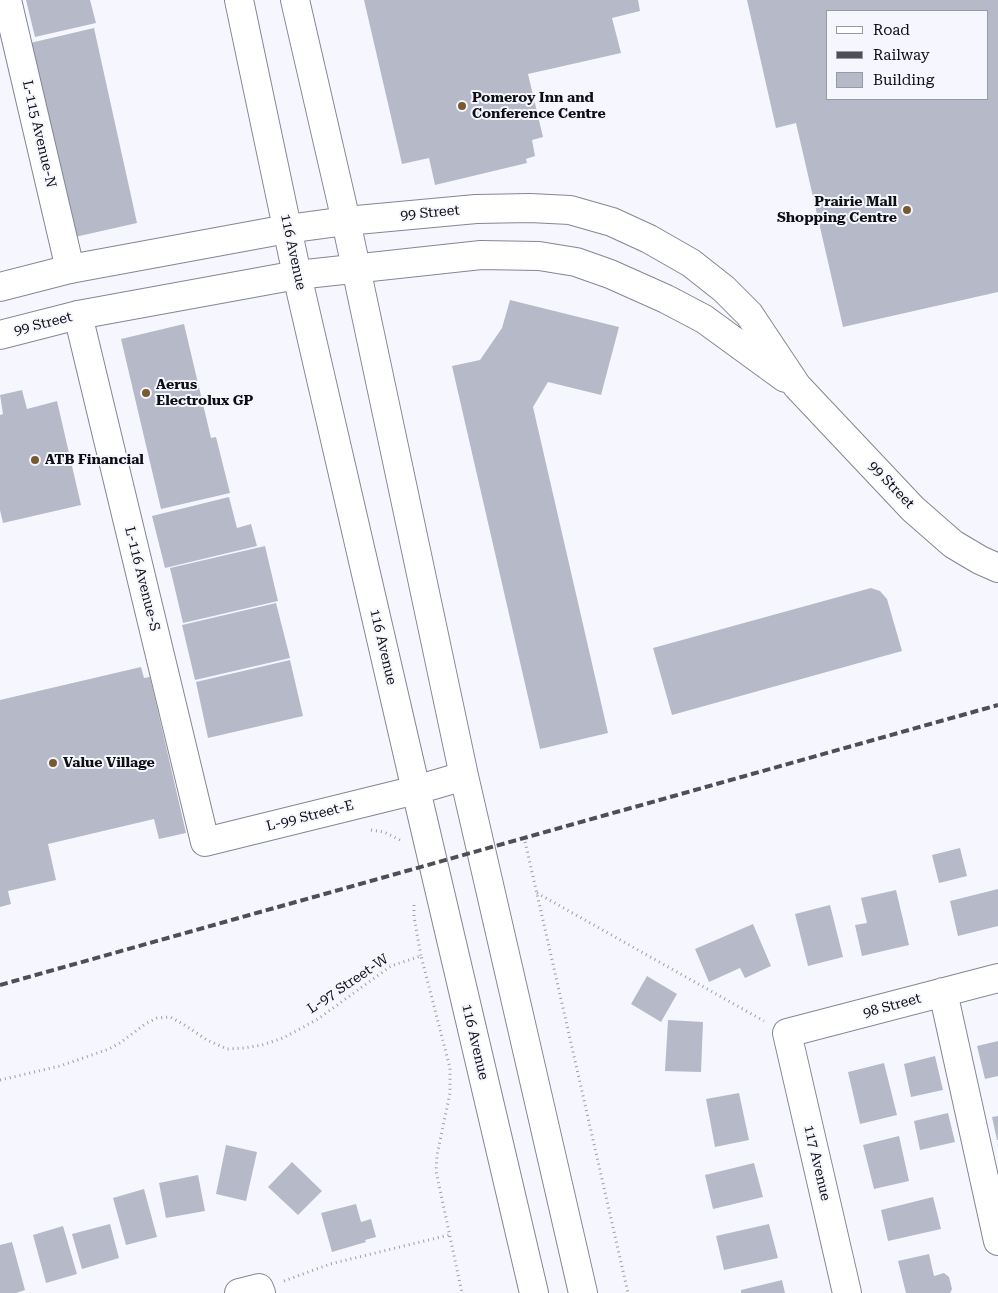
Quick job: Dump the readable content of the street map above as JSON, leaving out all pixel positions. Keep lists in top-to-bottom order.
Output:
{
  "streets": {
    "main road": [
      "L-115 Avenue-N",
      "99 Street",
      "116 Avenue",
      "L-116 Avenue-S",
      "L-99 Street-E",
      "98 Street",
      "117 Avenue"
    ],
    "path": ["L-97 Street-W"]
  },
  "crossings": [
    ["L-115 Avenue-N", "99 Street"],
    ["99 Street", "116 Avenue"],
    ["99 Street", "L-116 Avenue-S"],
    ["116 Avenue", "L-99 Street-E"],
    ["L-116 Avenue-S", "L-99 Street-E"],
    ["98 Street", "117 Avenue"]
  ],
  "places": [
    "Pomeroy Inn and Conference Centre",
    "Prairie Mall Shopping Centre",
    "Aerus Electrolux GP",
    "ATB Financial",
    "Value Village"
  ],
  "legend": ["Road", "Railway", "Building"]
}
